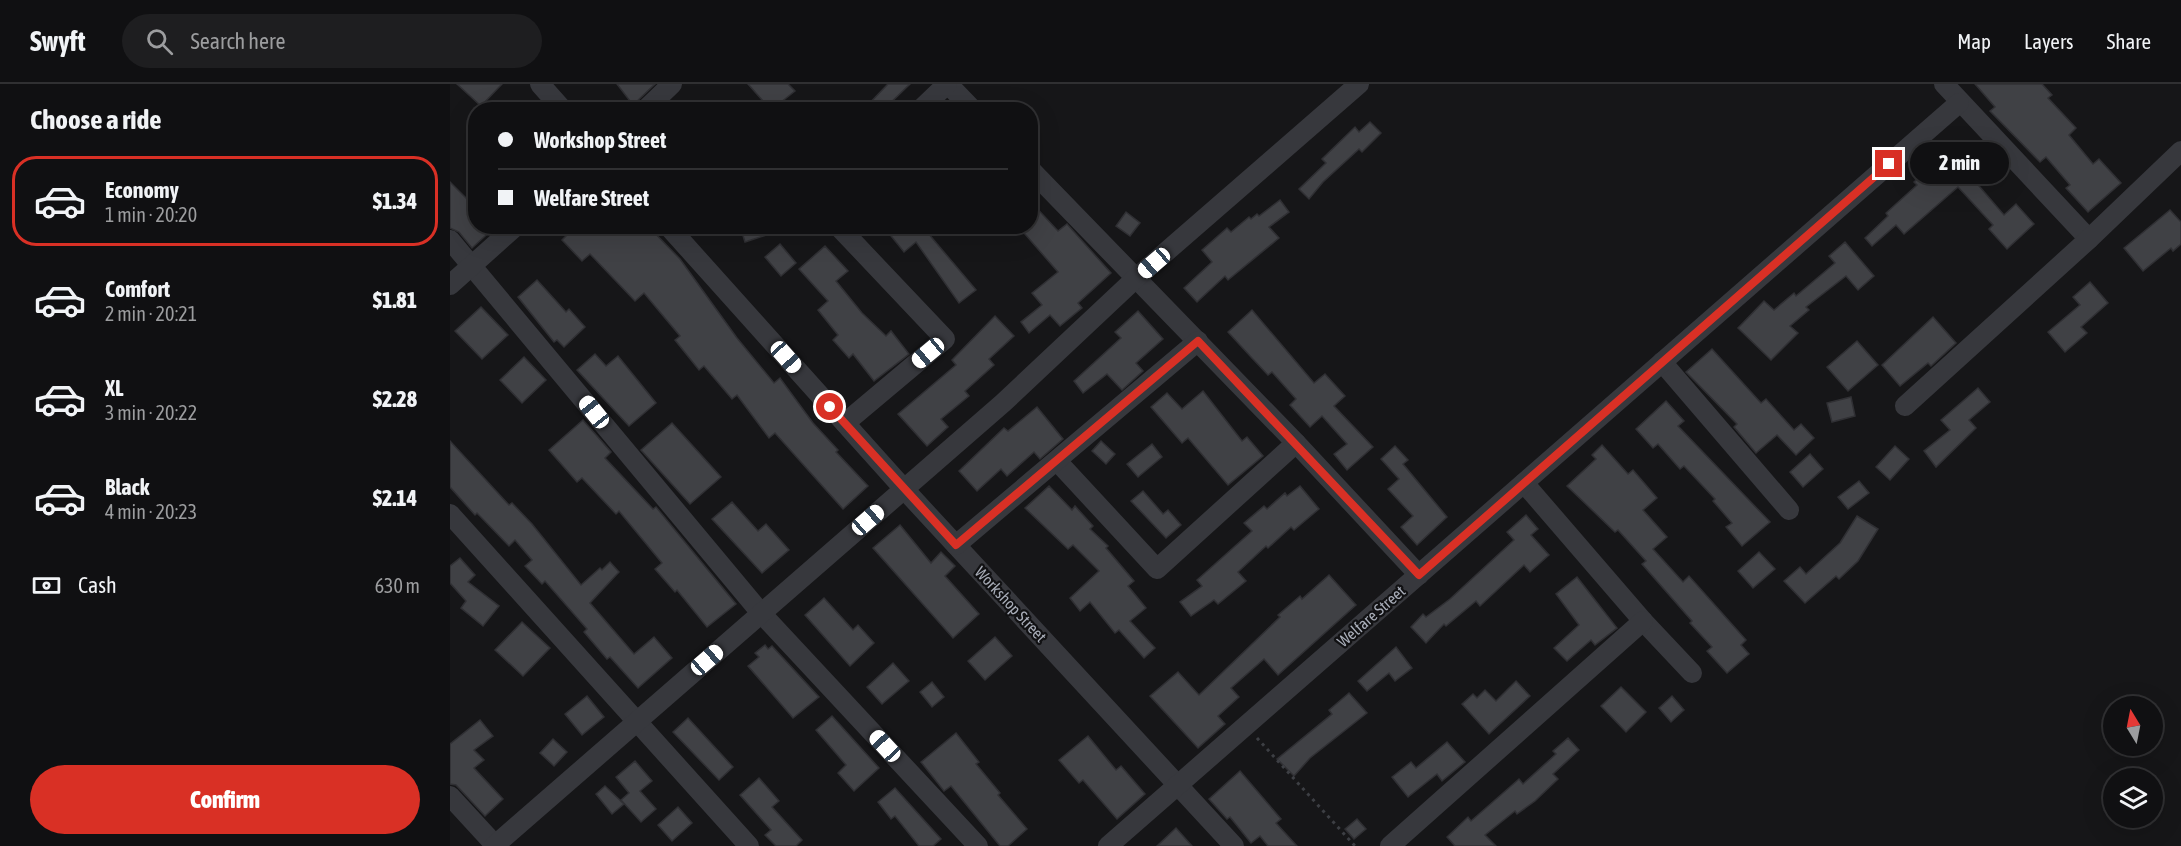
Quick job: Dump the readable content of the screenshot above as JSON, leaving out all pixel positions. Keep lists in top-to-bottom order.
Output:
{
  "streets": {
    "street": ["Workshop Street", "Welfare Street"]
  },
  "crossings": [
    ["Workshop Street", "Welfare Street"]
  ],
  "north": "top",
  "page": {
    "header": "Swyft",
    "search": "Search here",
    "nav": ["Map", "Layers", "Share"],
    "heading": "Choose a ride",
    "banner": ["Workshop Street", "Welfare Street"],
    "bubble": "2 min",
    "list": [
      {
        "name": "Economy",
        "note": "1 min · 20:20",
        "value": "$1.34"
      },
      {
        "name": "Comfort",
        "note": "2 min · 20:21",
        "value": "$1.81"
      },
      {
        "name": "XL",
        "note": "3 min · 20:22",
        "value": "$2.28"
      },
      {
        "name": "Black",
        "note": "4 min · 20:23",
        "value": "$2.14"
      }
    ],
    "pay": ["Cash", "630 m"],
    "buttons": "Confirm"
  }
}
